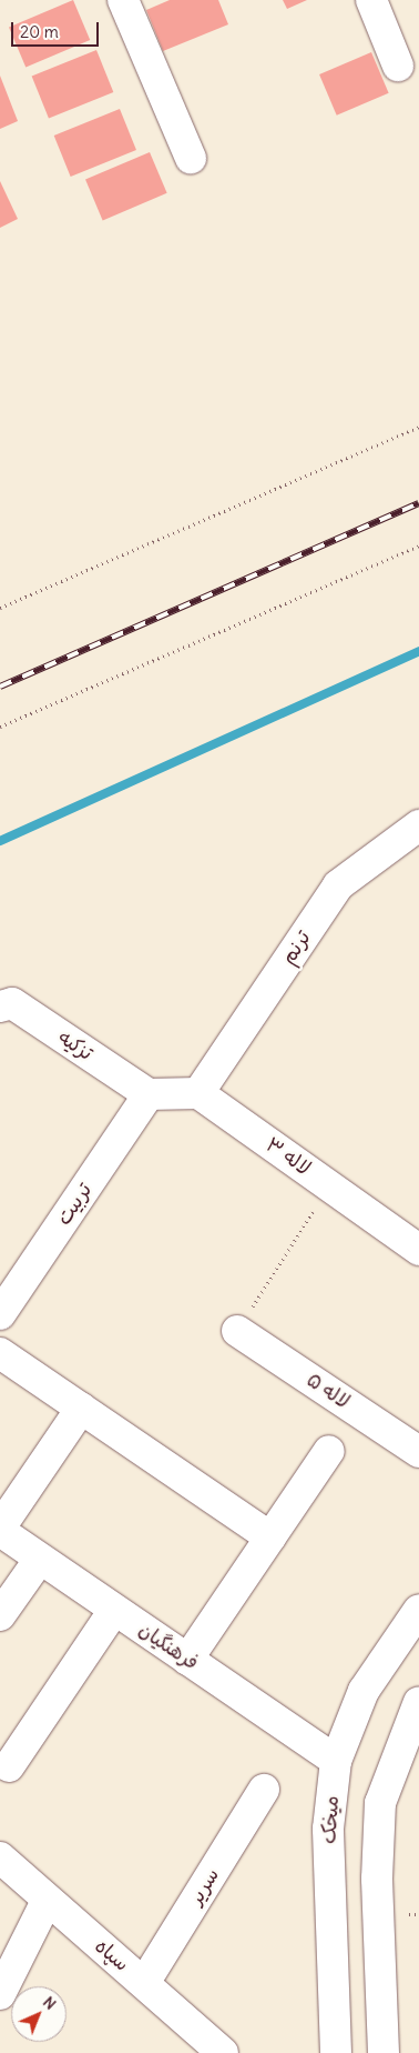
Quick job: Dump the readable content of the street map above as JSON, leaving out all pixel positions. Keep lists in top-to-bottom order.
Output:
{
  "streets": {
    "street": [
      "ترنم",
      "تزکیه",
      "لاله ۳",
      "تربیت",
      "لاله ۵",
      "فرهنگیان",
      "میخک",
      "سریر",
      "سپاه"
    ]
  },
  "crossings": [
    ["ترنم", "لاله ۳"],
    ["تزکیه", "تربیت"],
    ["فرهنگیان", "میخک"],
    ["سریر", "سپاه"]
  ],
  "scale_bar": "20 m",
  "north": "top right"
}
